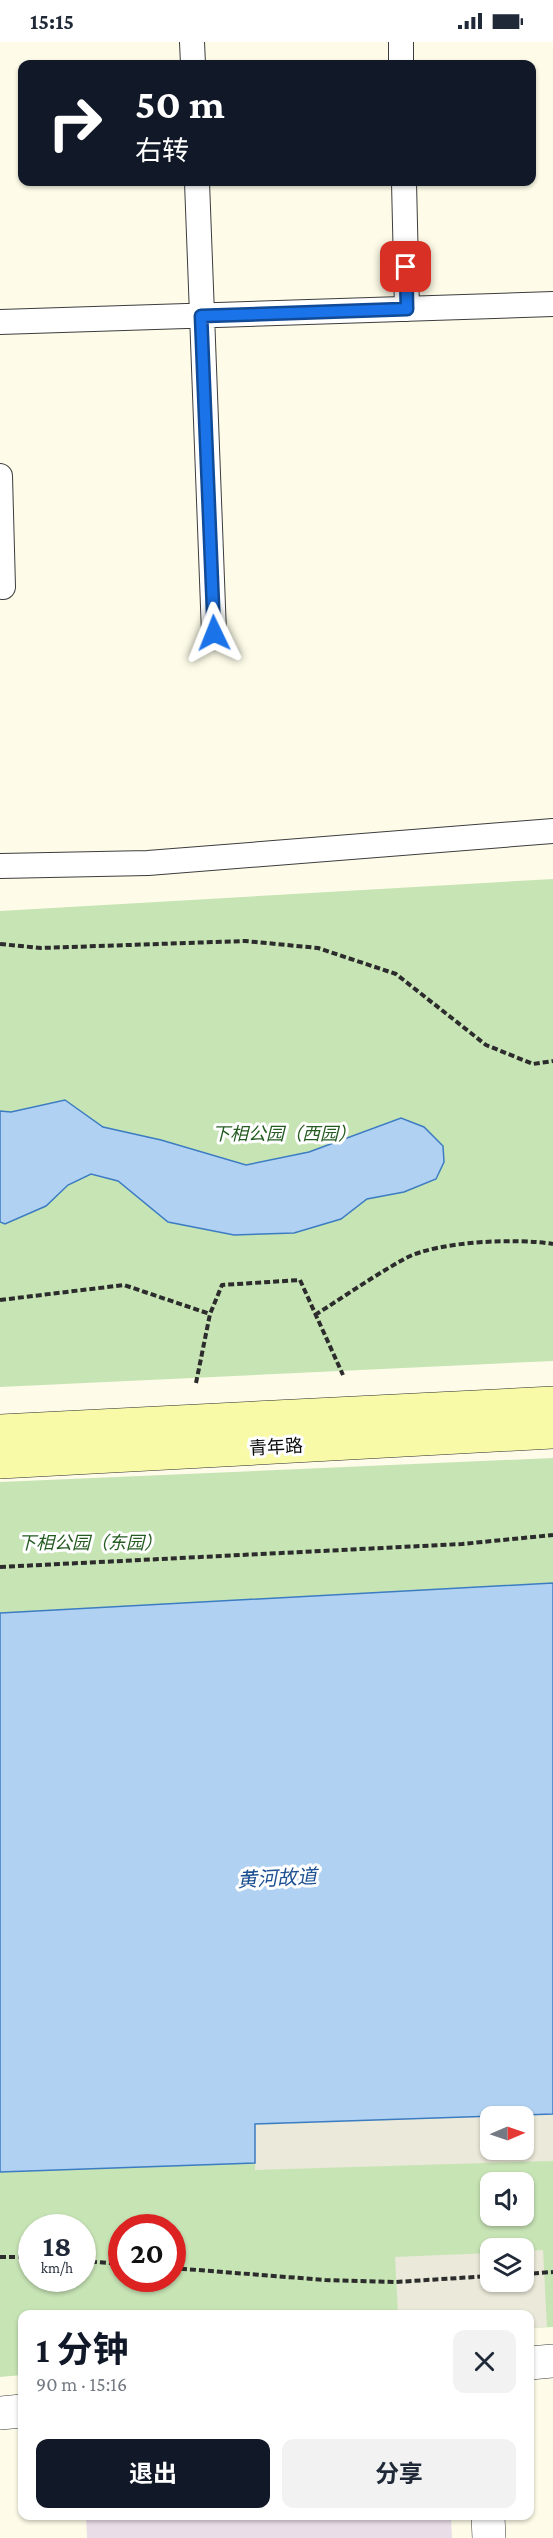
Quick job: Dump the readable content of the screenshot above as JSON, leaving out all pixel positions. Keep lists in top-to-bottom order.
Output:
{
  "streets": {
    "street": ["青年路"]
  },
  "water": ["黄河故道"],
  "parks": ["下相公园（西园）", "下相公园（东园）"],
  "north": "right",
  "page": {
    "status": "15:15",
    "turn": ["50 m", "右转"],
    "speed": "18 km/h",
    "limit": "20",
    "heading": ["1 分钟", "90 m · 15:16"],
    "buttons": ["退出", "分享"]
  }
}
